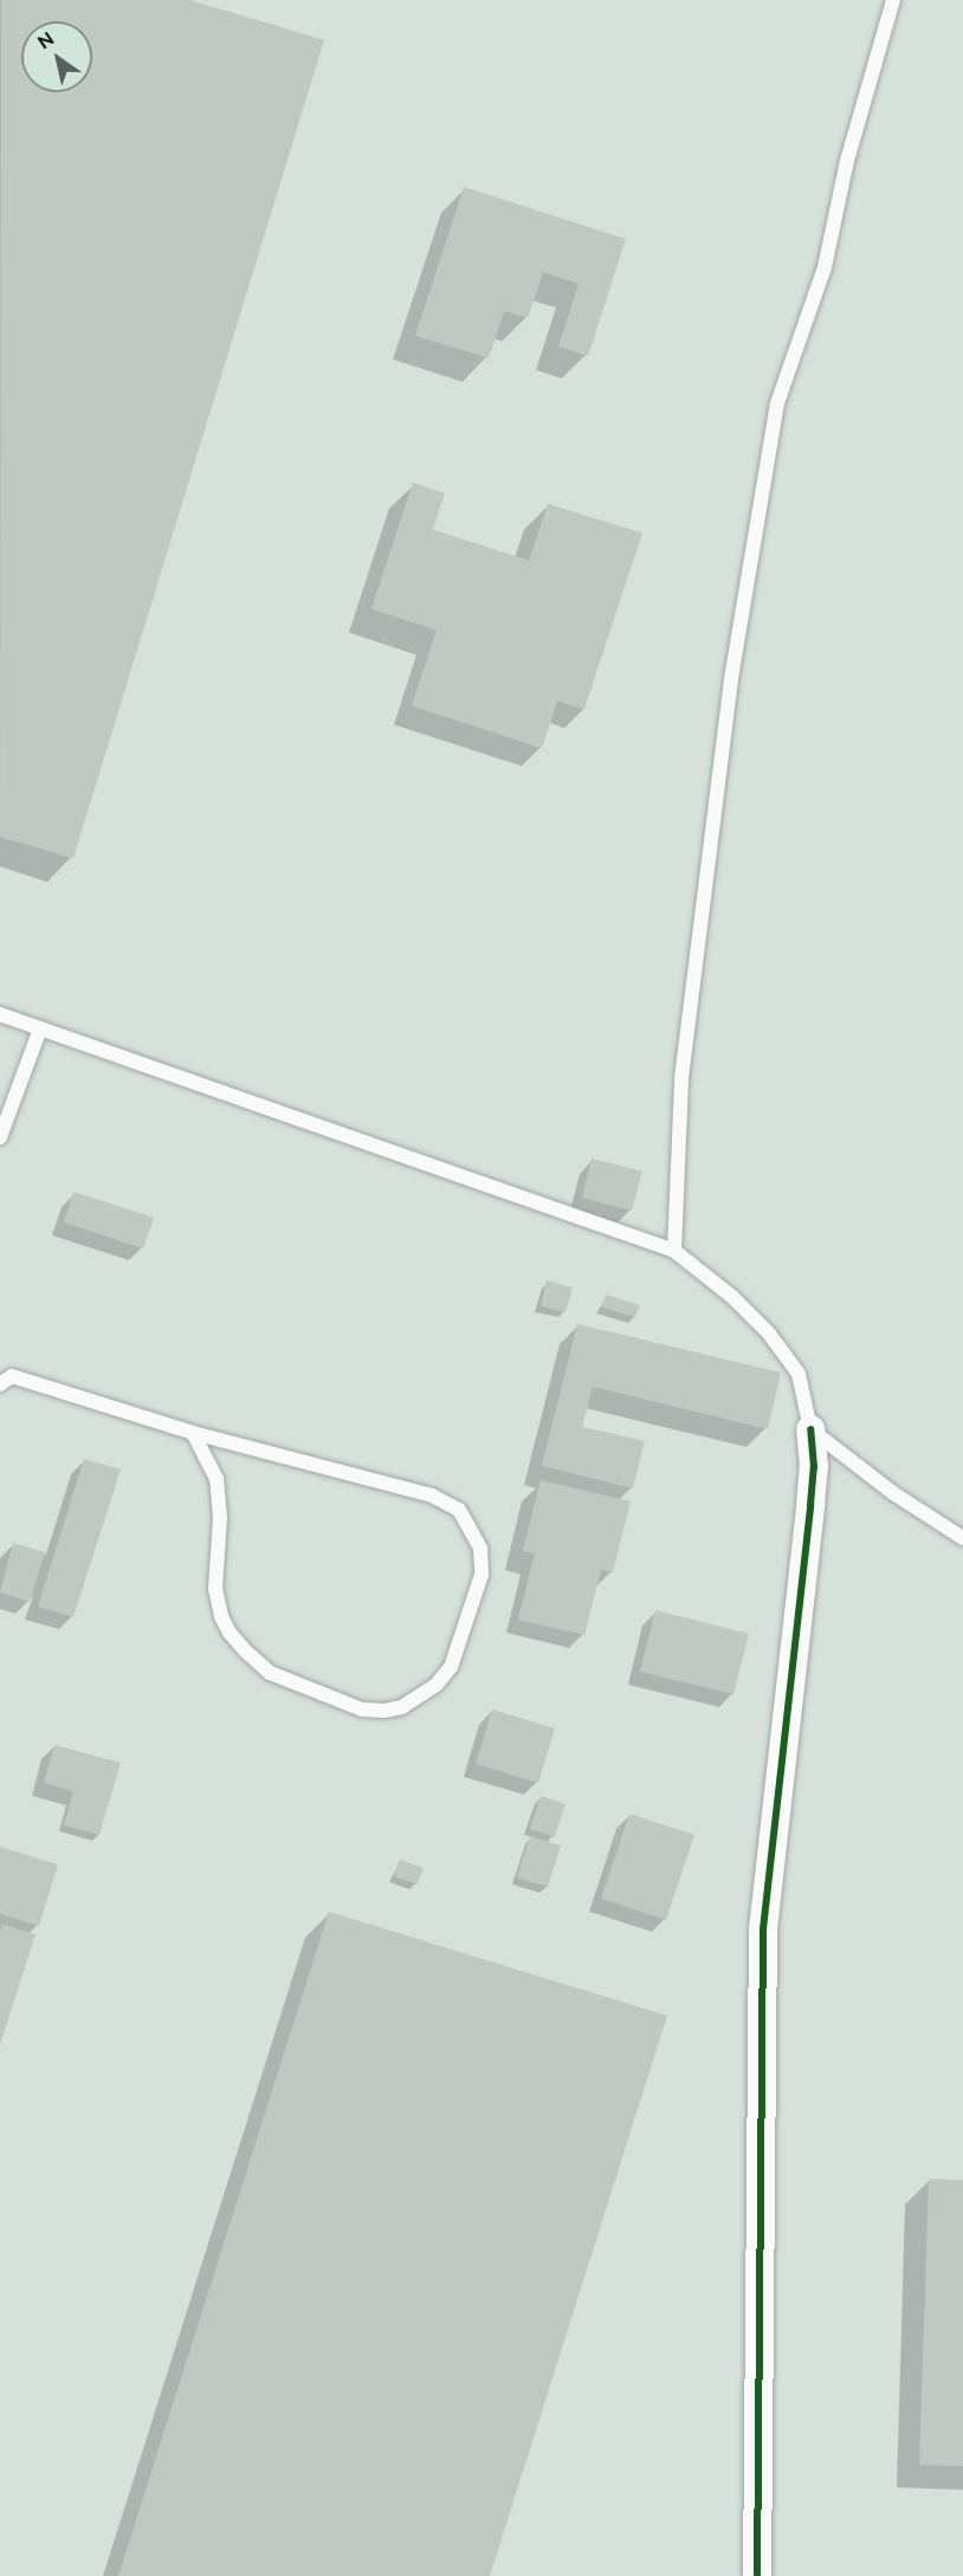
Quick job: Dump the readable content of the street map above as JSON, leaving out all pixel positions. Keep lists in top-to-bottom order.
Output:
{
  "north": "top left"
}
